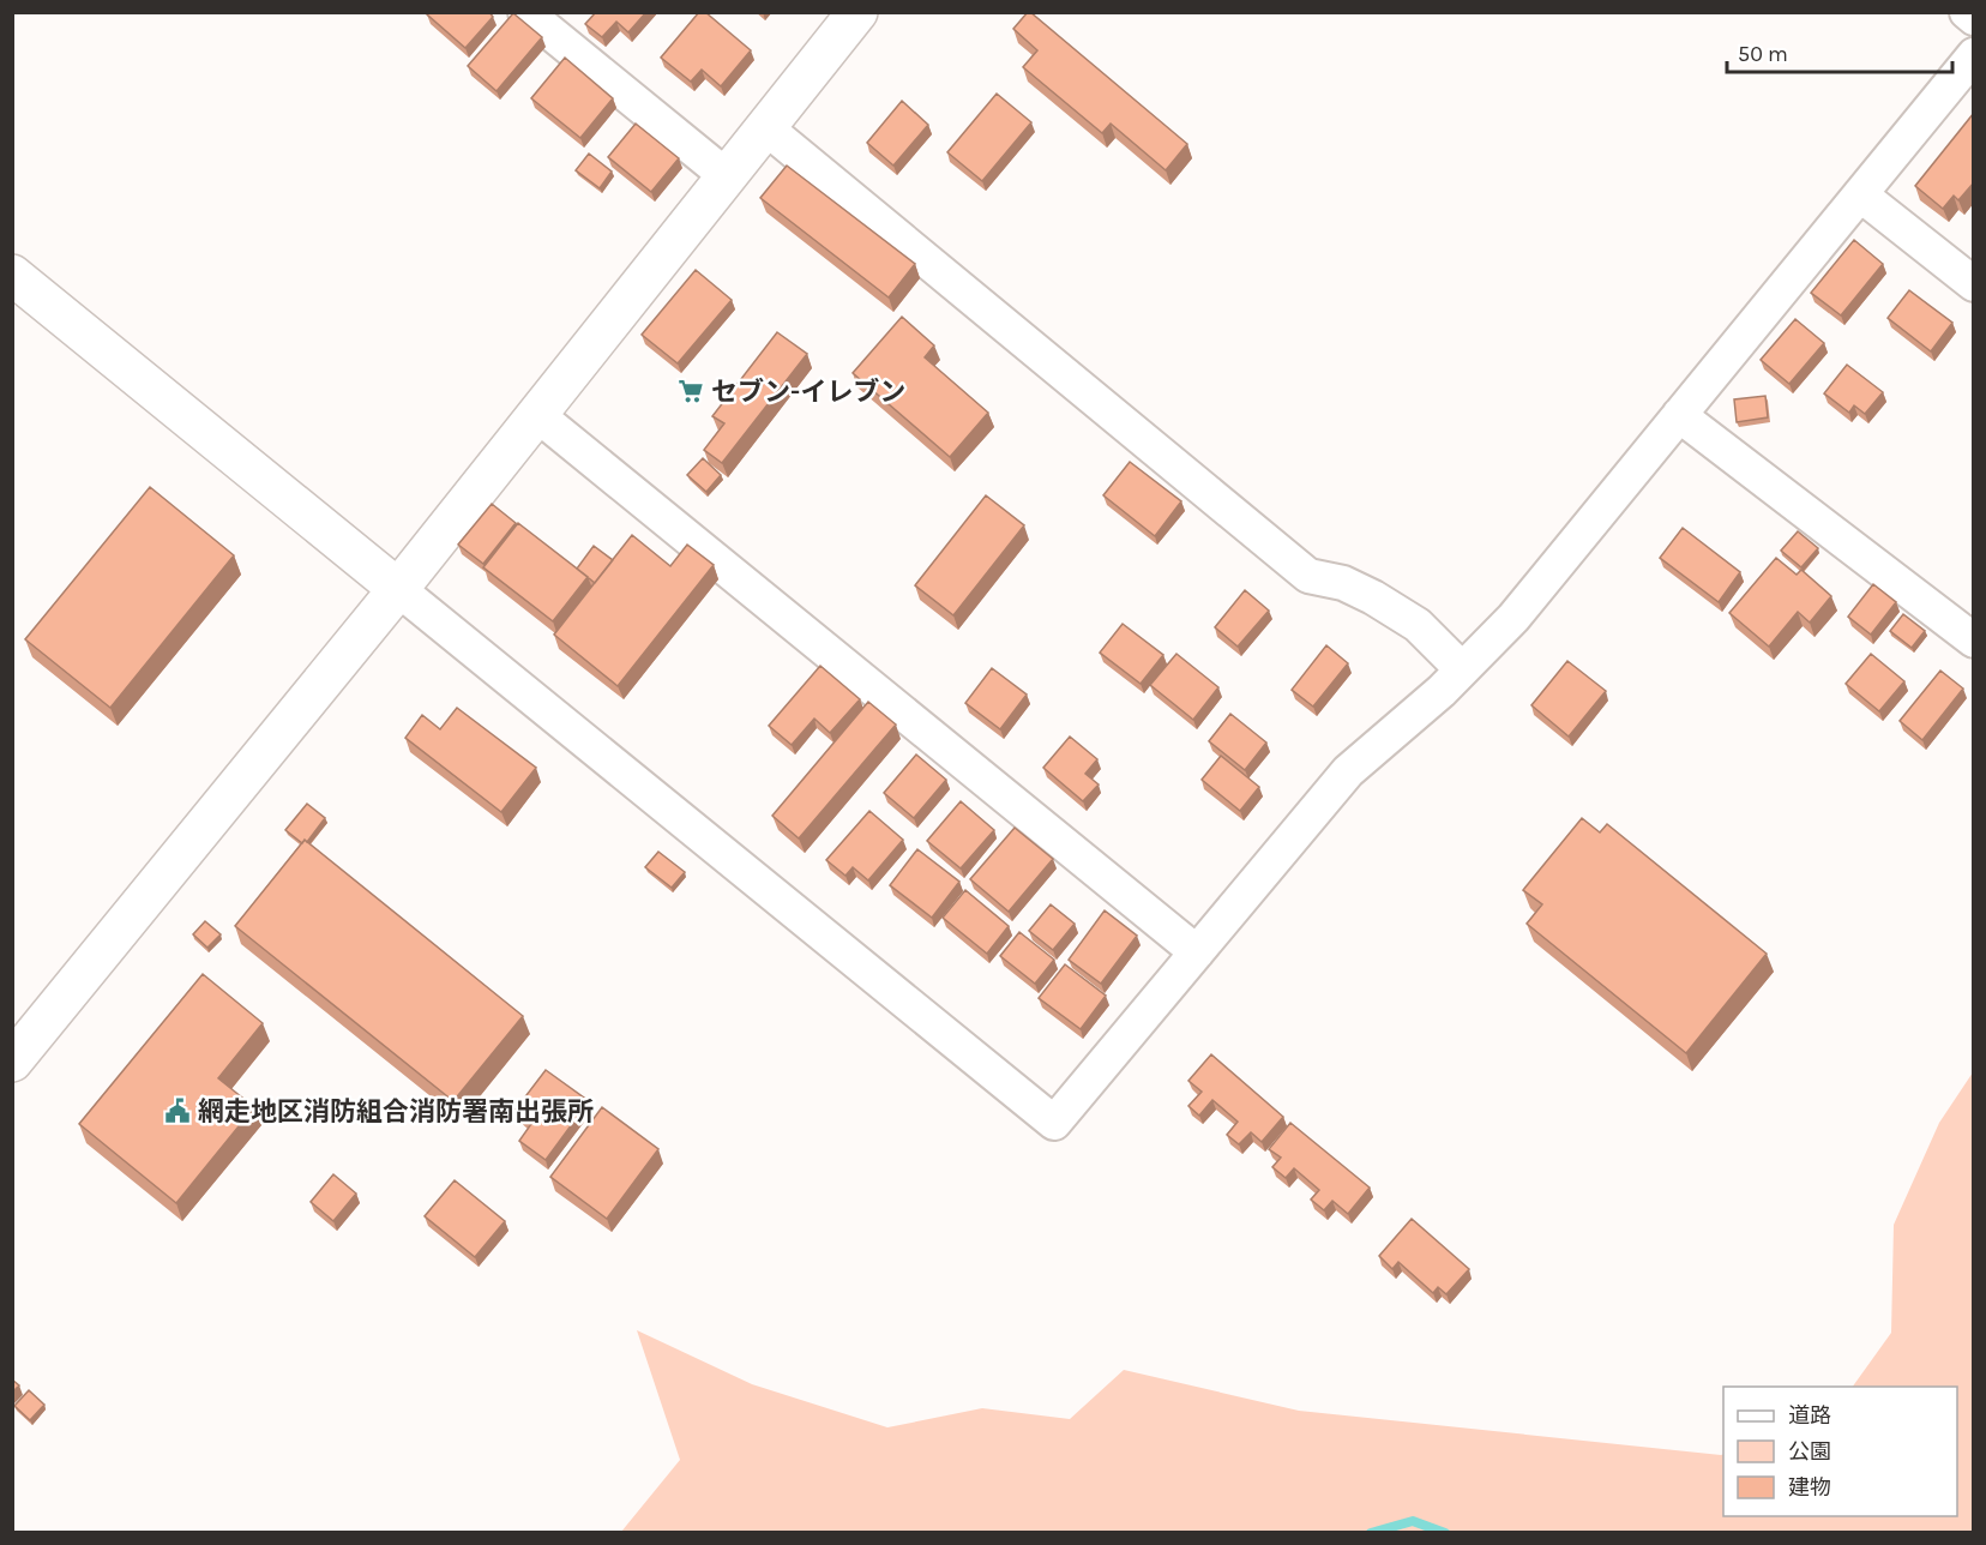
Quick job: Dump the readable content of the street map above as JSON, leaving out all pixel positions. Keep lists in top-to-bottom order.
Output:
{
  "places": {
    "supermarket": ["セブン-イレブン"],
    "public building": ["網走地区消防組合消防署南出張所"]
  },
  "legend": ["道路", "公園", "建物"],
  "scale_bar": "50 m"
}
